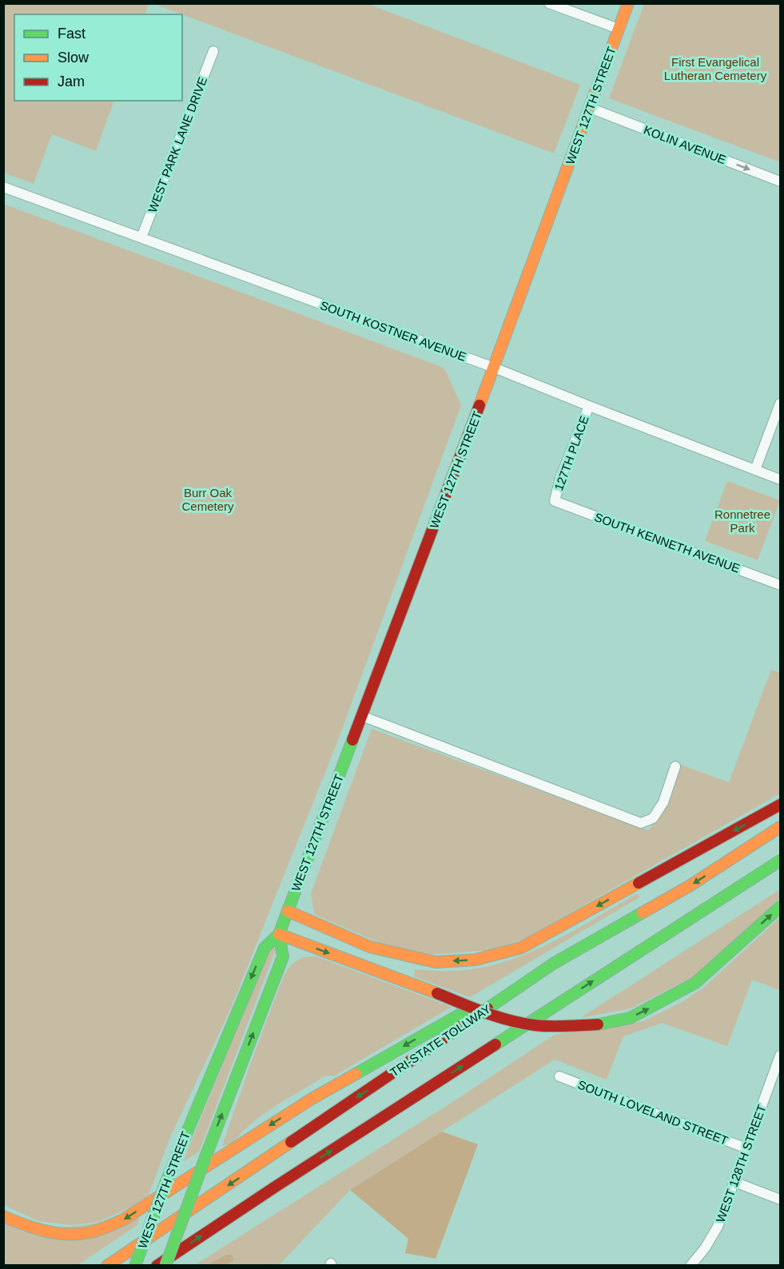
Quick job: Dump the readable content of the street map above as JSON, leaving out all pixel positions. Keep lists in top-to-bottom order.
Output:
{
  "streets": {
    "main road": ["WEST 127TH STREET", "TRI-STATE TOLLWAY"],
    "street": [
      "WEST PARK LANE DRIVE",
      "KOLIN AVENUE",
      "SOUTH KOSTNER AVENUE",
      "127TH PLACE",
      "SOUTH KENNETH AVENUE",
      "SOUTH LOVELAND STREET",
      "WEST 128TH STREET"
    ]
  },
  "crossings": [
    ["WEST 127TH STREET", "KOLIN AVENUE"],
    ["WEST 127TH STREET", "SOUTH KOSTNER AVENUE"],
    ["WEST PARK LANE DRIVE", "SOUTH KOSTNER AVENUE"],
    ["SOUTH KOSTNER AVENUE", "127TH PLACE"],
    ["127TH PLACE", "SOUTH KENNETH AVENUE"],
    ["SOUTH LOVELAND STREET", "WEST 128TH STREET"]
  ],
  "one_way": ["KOLIN AVENUE"],
  "parks": ["First Evangelical Lutheran Cemetery", "Burr Oak Cemetery", "Ronnetree Park"],
  "legend": ["Fast", "Slow", "Jam"]
}
